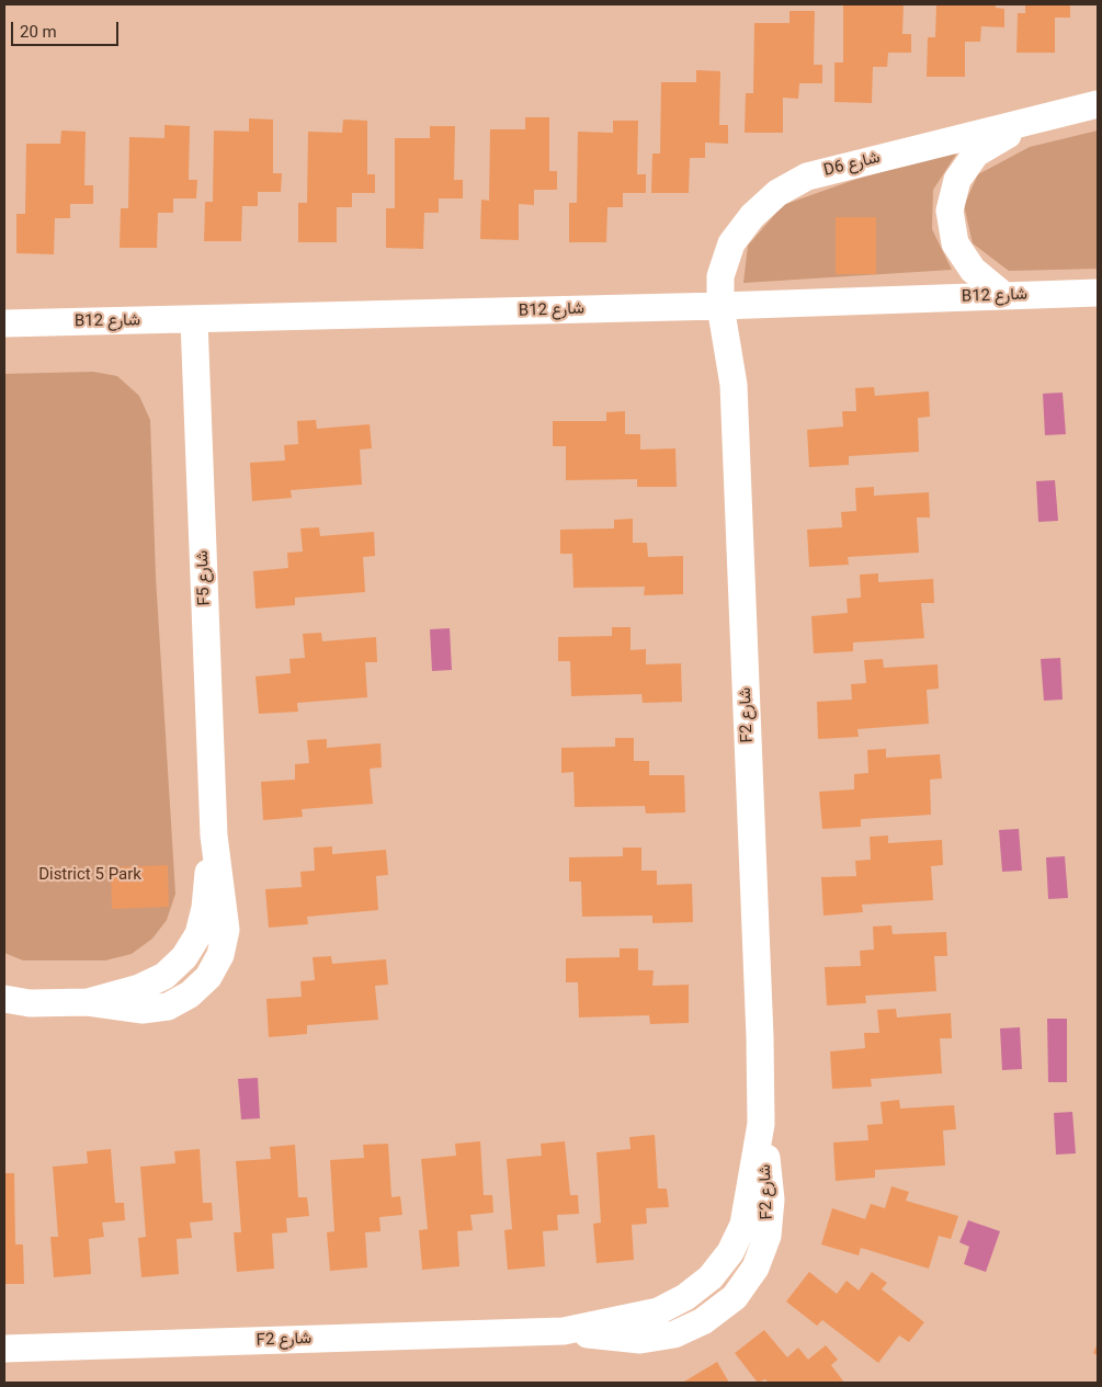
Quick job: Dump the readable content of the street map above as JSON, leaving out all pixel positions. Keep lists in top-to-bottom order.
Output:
{
  "streets": {
    "street": [
      "D6 شارع",
      "B12 شارع",
      "F5 شارع",
      "F2 شارع"
    ]
  },
  "crossings": [
    ["D6 شارع", "B12 شارع"],
    ["D6 شارع", "F2 شارع"],
    ["B12 شارع", "F5 شارع"],
    ["B12 شارع", "F2 شارع"]
  ],
  "parks": ["District 5 Park"],
  "scale_bar": "20 m"
}
